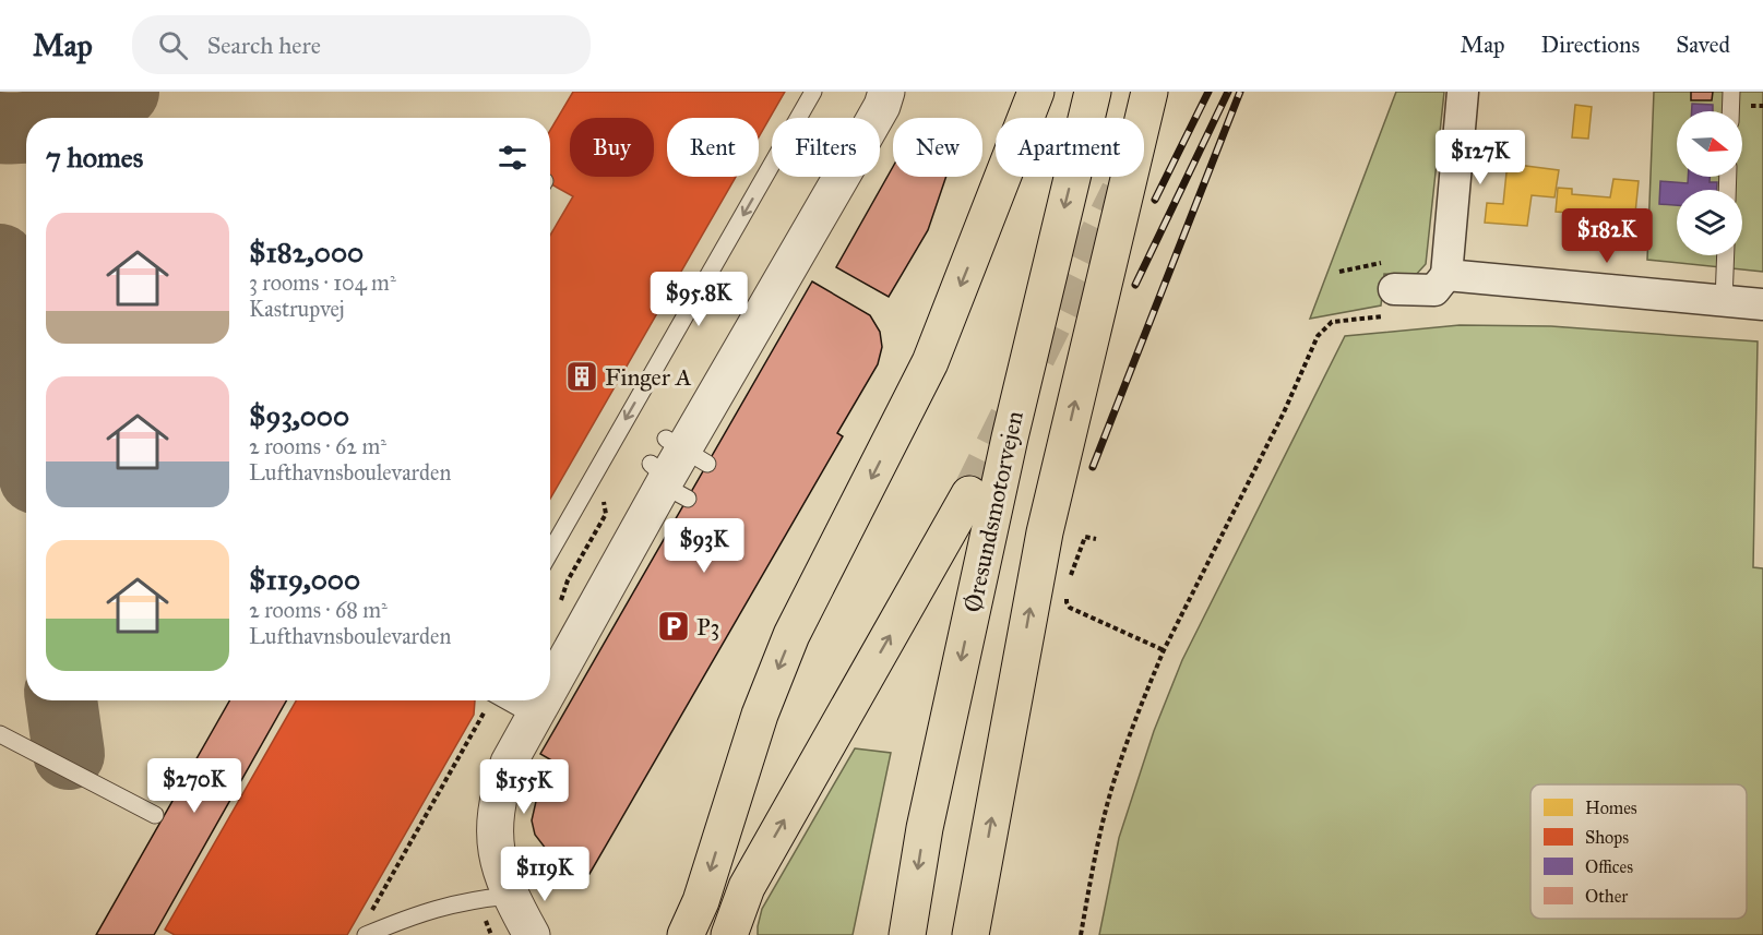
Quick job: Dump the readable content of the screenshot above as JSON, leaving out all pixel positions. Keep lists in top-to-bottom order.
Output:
{
  "streets": {
    "highway": ["Øresundsmotorvejen"]
  },
  "places": {
    "building": ["Finger A"],
    "parking": ["P3"]
  },
  "legend": [
    "Homes",
    "Shops",
    "Offices",
    "Other"
  ],
  "north": "right",
  "page": {
    "header": "Map",
    "search": "Search here",
    "nav": ["Map", "Directions", "Saved"],
    "chip": [
      "Buy",
      "Rent",
      "Filters",
      "New",
      "Apartment"
    ],
    "heading": "7 homes",
    "price": [
      "$127K",
      "$182K",
      "$95.8K",
      "$93K",
      "$270K",
      "$155K",
      "$119K"
    ],
    "list": [
      {
        "name": "$182,000",
        "note": "3 rooms · 104 m² · Kastrupvej"
      },
      {
        "name": "$93,000",
        "note": "2 rooms · 62 m² · Lufthavnsboulevarden"
      },
      {
        "name": "$119,000",
        "note": "2 rooms · 68 m² · Lufthavnsboulevarden"
      }
    ]
  }
}
